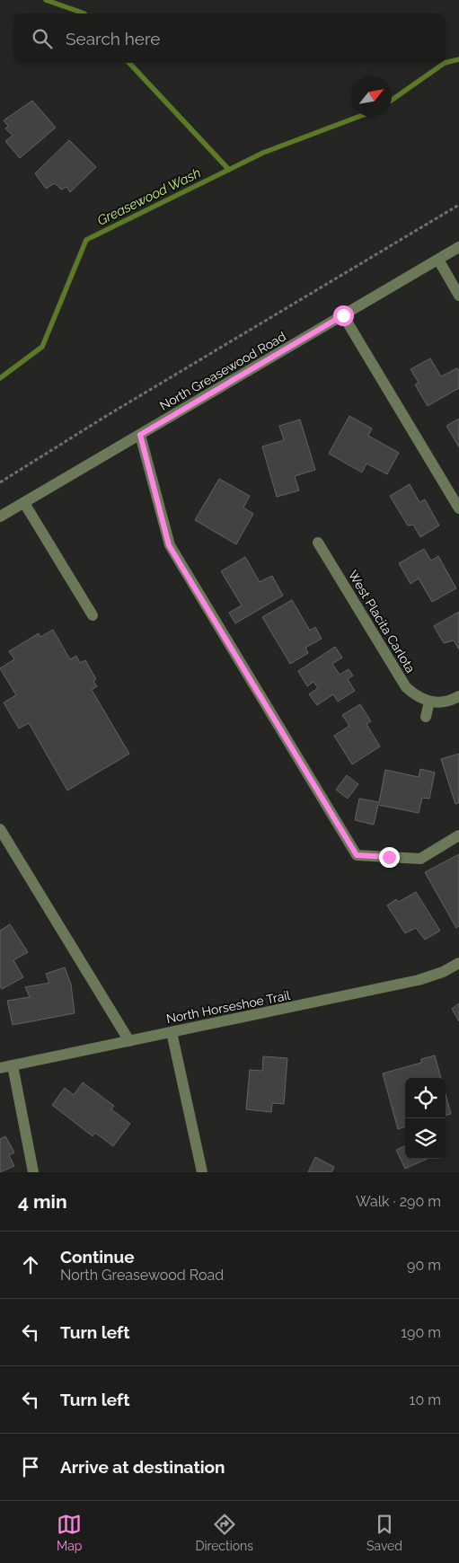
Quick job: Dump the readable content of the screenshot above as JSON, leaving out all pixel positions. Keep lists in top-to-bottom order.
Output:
{
  "streets": {
    "street": ["North Greasewood Road", "West Placita Carlota", "North Horseshoe Trail"]
  },
  "water": ["Greasewood Wash"],
  "north": "top right",
  "page": {
    "search": "Search here",
    "heading": ["4 min", "Walk · 290 m"],
    "list": [
      ["Continue", "North Greasewood Road", "90 m"],
      ["Turn left", "190 m"],
      ["Turn left", "10 m"],
      "Arrive at destination"
    ],
    "nav": ["Map", "Directions", "Saved"]
  }
}
